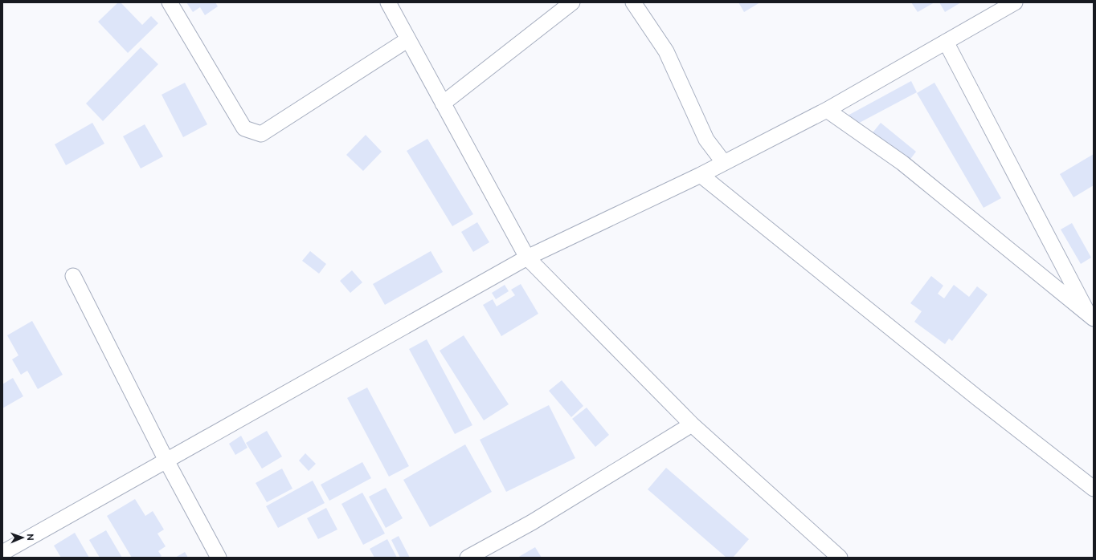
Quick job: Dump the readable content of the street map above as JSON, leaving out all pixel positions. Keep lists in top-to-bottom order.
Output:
{
  "north": "right"
}
